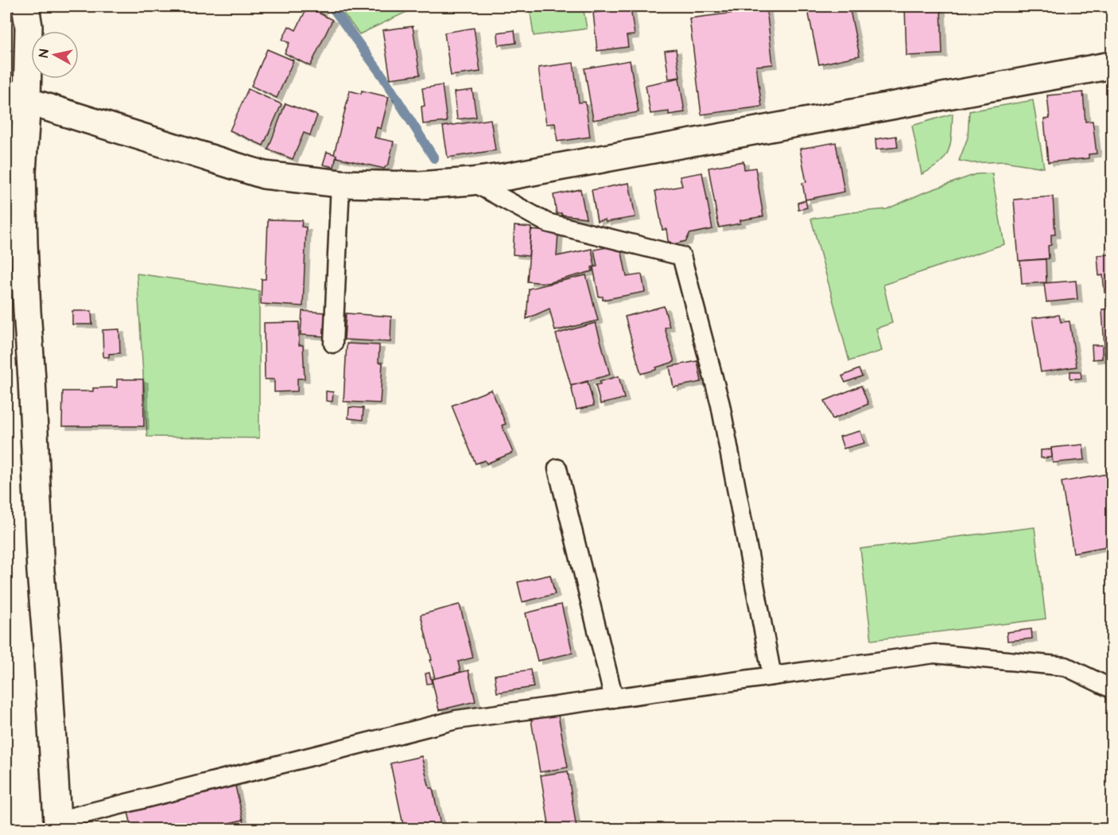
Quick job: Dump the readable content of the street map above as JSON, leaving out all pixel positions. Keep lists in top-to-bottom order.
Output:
{
  "north": "left"
}
